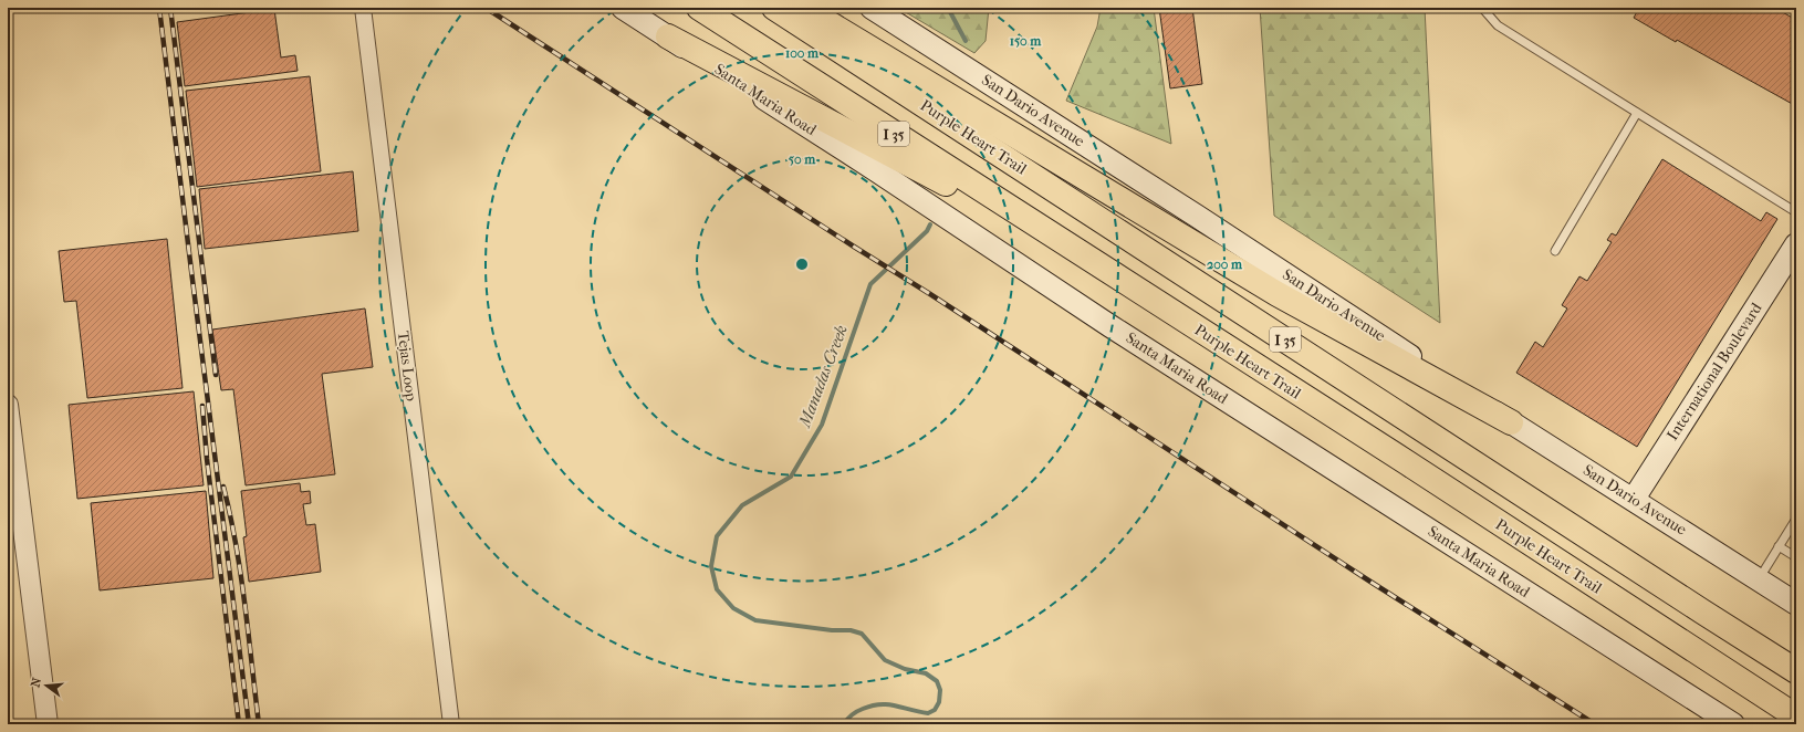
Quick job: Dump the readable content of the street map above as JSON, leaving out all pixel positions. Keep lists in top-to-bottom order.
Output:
{
  "streets": {
    "highway": ["I 35", "Purple Heart Trail"],
    "main road": ["Santa Maria Road", "San Dario Avenue", "International Boulevard"],
    "street": ["Tejas Loop"]
  },
  "crossings": [
    ["San Dario Avenue", "International Boulevard"]
  ],
  "water": ["Manadas Creek"],
  "north": "left",
  "rings": [
    "150 m",
    "100 m",
    "50 m",
    "200 m"
  ]
}
